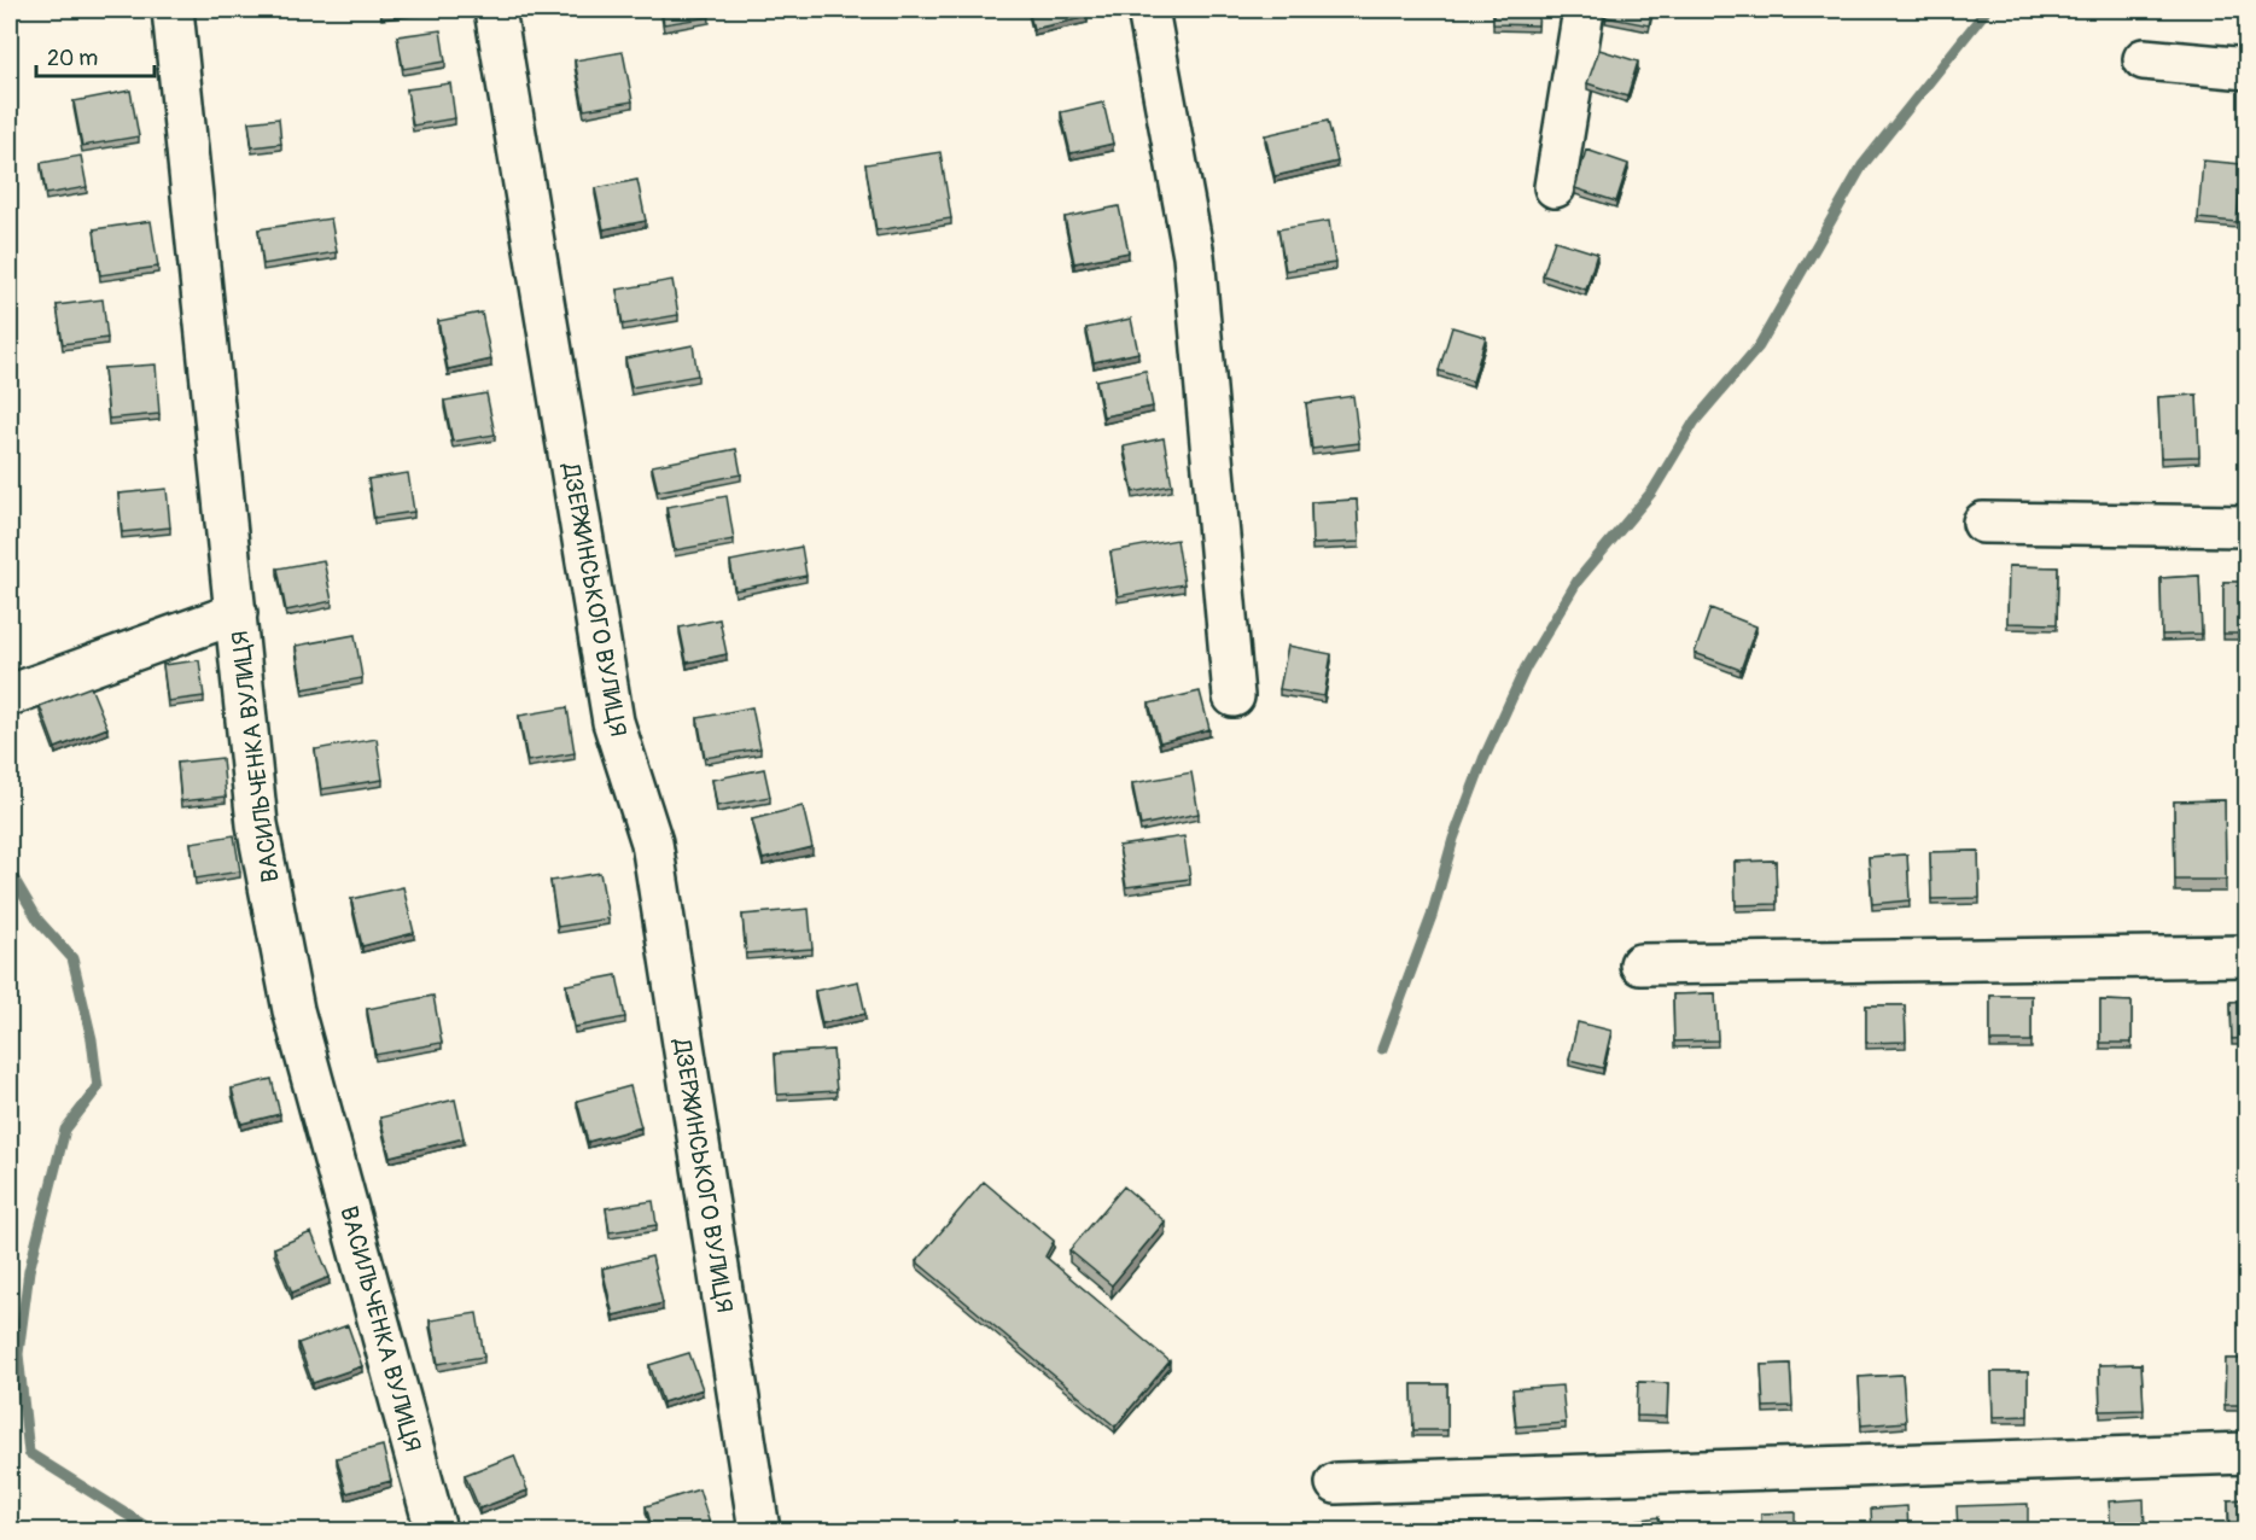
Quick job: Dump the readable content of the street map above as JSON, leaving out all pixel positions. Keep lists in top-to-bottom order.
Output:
{
  "streets": {
    "street": ["ДЗЕРЖИНСЬКОГО ВУЛИЦЯ", "ВАСИЛЬЧЕНКА ВУЛИЦЯ"]
  },
  "scale_bar": "20 m"
}
